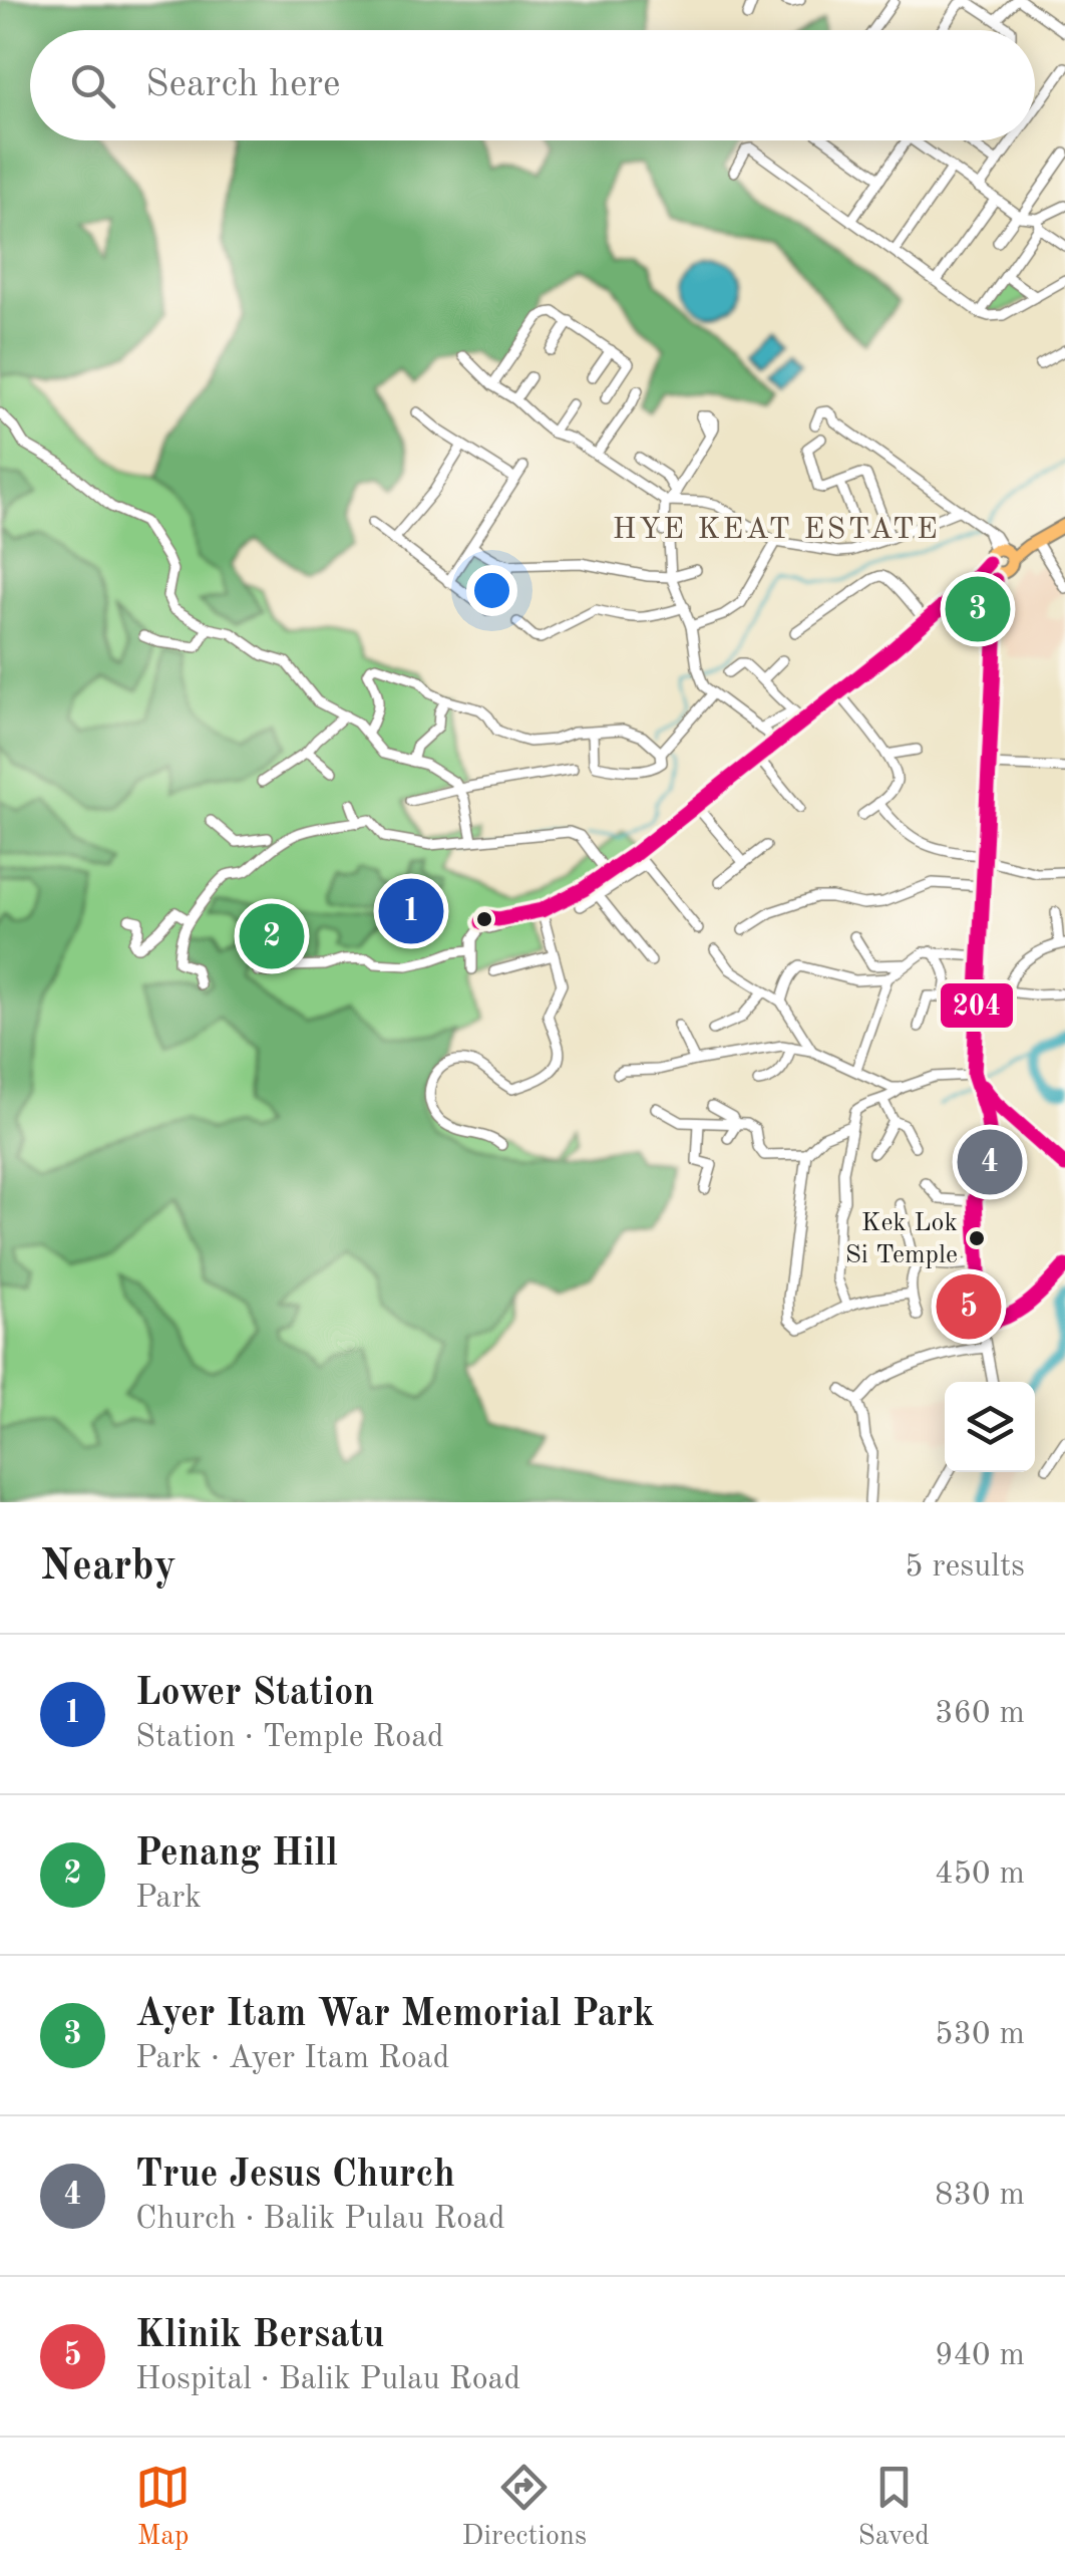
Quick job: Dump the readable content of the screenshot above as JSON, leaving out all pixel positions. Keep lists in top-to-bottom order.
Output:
{
  "districts": ["HYE KEAT ESTATE"],
  "places": ["Kek Lok Si Temple"],
  "lines": ["transit line 204"],
  "page": {
    "search": "Search here",
    "pins": [
      "3",
      "1",
      "2",
      "4",
      "5"
    ],
    "heading": ["Nearby", "5 results"],
    "list": [
      {
        "mark": "1",
        "name": "Lower Station",
        "note": "Station · Temple Road",
        "value": "360 m"
      },
      {
        "mark": "2",
        "name": "Penang Hill",
        "note": "Park",
        "value": "450 m"
      },
      {
        "mark": "3",
        "name": "Ayer Itam War Memorial Park",
        "note": "Park · Ayer Itam Road",
        "value": "530 m"
      },
      {
        "mark": "4",
        "name": "True Jesus Church",
        "note": "Church · Balik Pulau Road",
        "value": "830 m"
      },
      {
        "mark": "5",
        "name": "Klinik Bersatu",
        "note": "Hospital · Balik Pulau Road",
        "value": "940 m"
      }
    ],
    "nav": ["Map", "Directions", "Saved"]
  }
}
